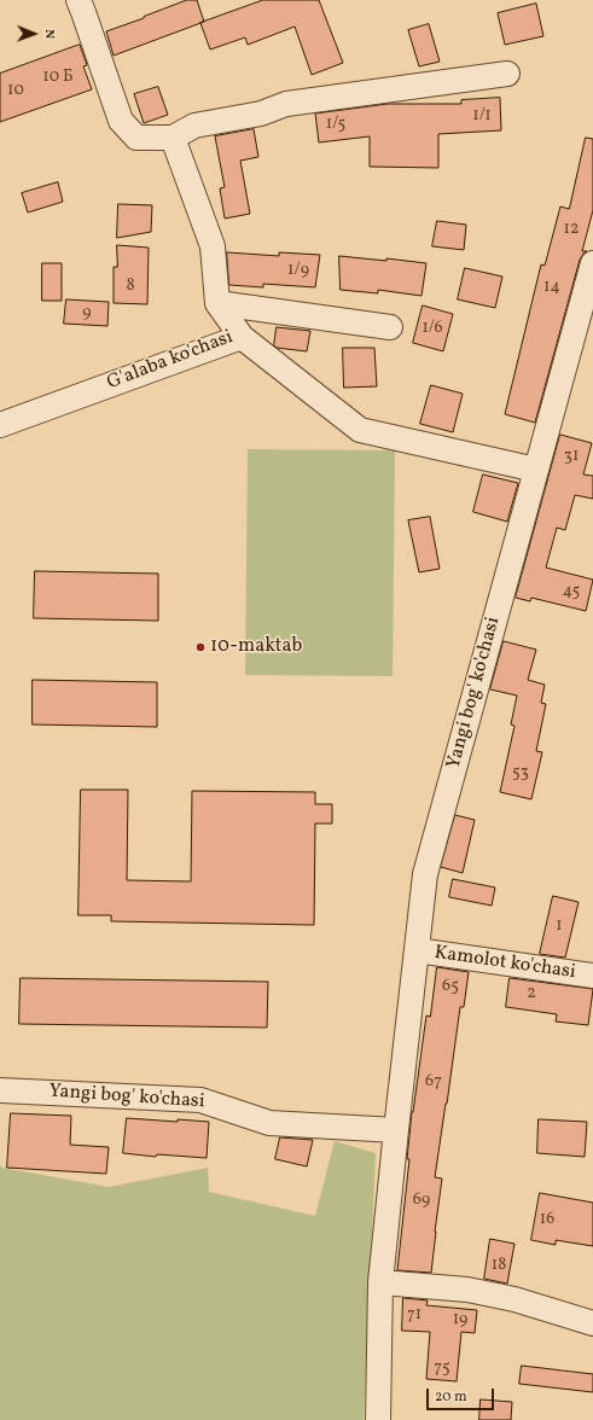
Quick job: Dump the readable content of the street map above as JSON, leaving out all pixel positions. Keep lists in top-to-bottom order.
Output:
{
  "streets": {
    "street": ["G'alaba ko'chasi", "Yangi bog' ko'chasi", "Kamolot ko'chasi"]
  },
  "crossings": [
    ["Yangi bog' ko'chasi", "Kamolot ko'chasi"]
  ],
  "places": ["10-maktab"],
  "house_numbers": [
    "10 Б",
    "10",
    "1/1",
    "1/5",
    "12",
    "1/9",
    "8",
    "14",
    "9",
    "1/6",
    "31",
    "45",
    "53",
    "1",
    "65",
    "2",
    "67",
    "69",
    "16",
    "18",
    "71",
    "19",
    "75"
  ],
  "scale_bar": "20 m",
  "north": "right"
}
